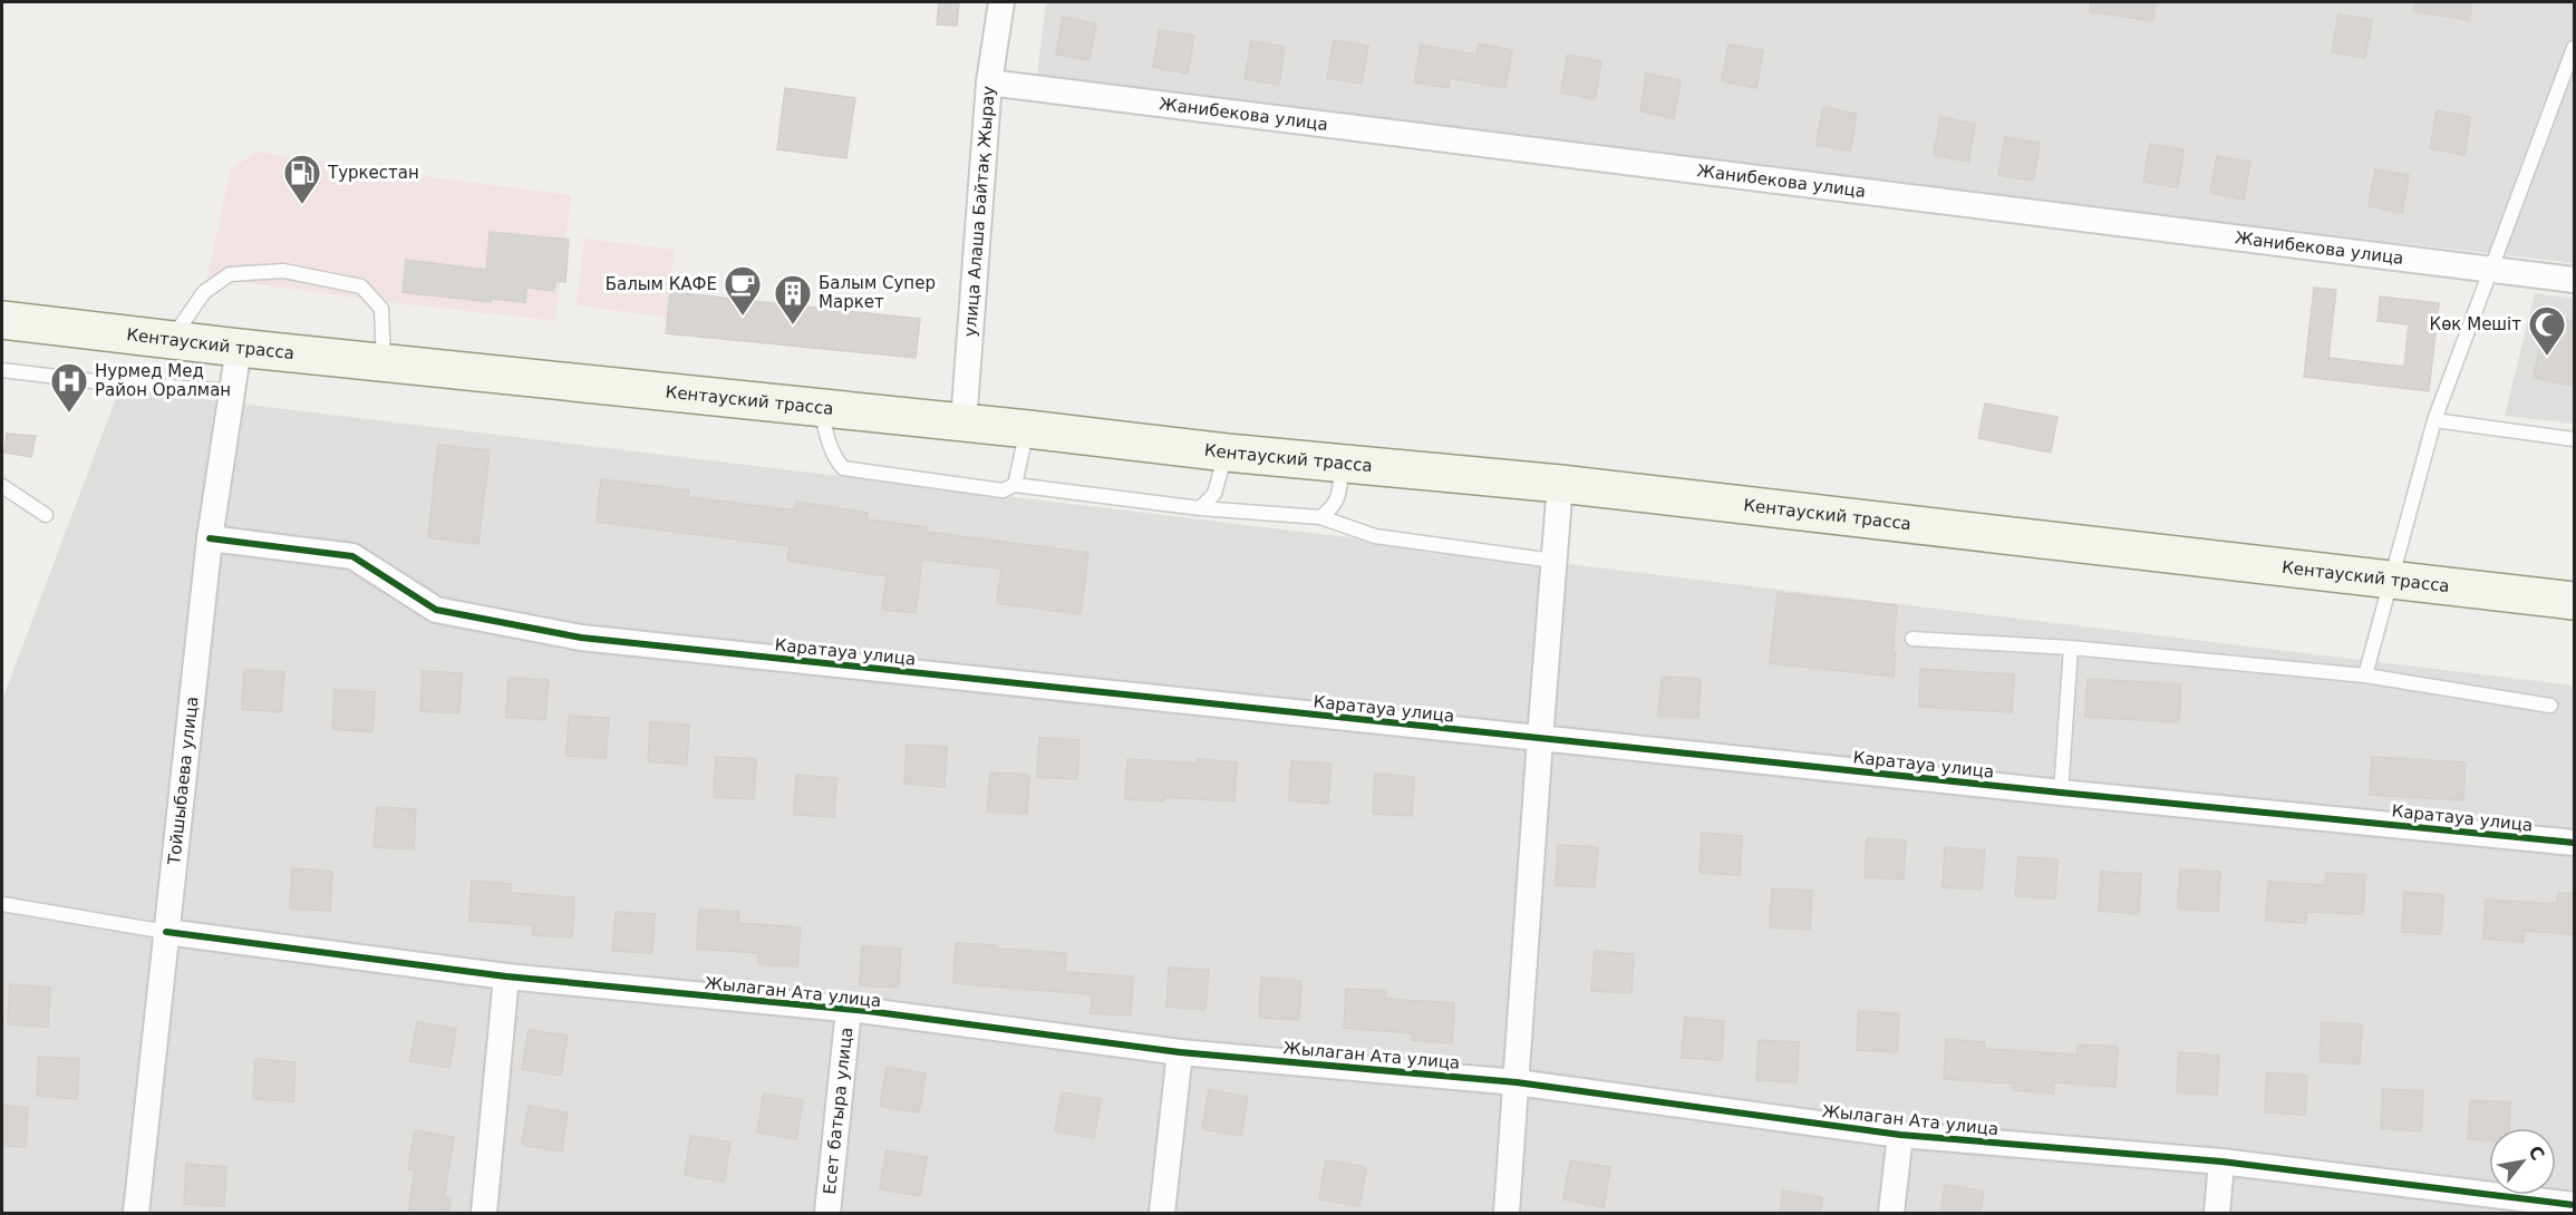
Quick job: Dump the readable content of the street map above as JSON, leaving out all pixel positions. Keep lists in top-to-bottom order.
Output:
{
  "streets": {
    "main road": ["Кентауский трасса"],
    "street": [
      "Жанибекова улица",
      "улица Алаша Байтақ Жырау",
      "Каратауа улица",
      "Тойшыбаева улица",
      "Жылаган Ата улица",
      "Есет батыра улица"
    ]
  },
  "crossings": [
    ["Жанибекова улица", "улица Алаша Байтақ Жырау"],
    ["улица Алаша Байтақ Жырау", "Кентауский трасса"],
    ["Кентауский трасса", "Тойшыбаева улица"],
    ["Каратауа улица", "Тойшыбаева улица"],
    ["Тойшыбаева улица", "Жылаган Ата улица"],
    ["Жылаган Ата улица", "Есет батыра улица"]
  ],
  "places": {
    "fuel station": ["Туркестан"],
    "cafe": ["Балым КАФЕ"],
    "building": ["Балым Супер Маркет"],
    "mosque": ["Көк Мешіт"],
    "hospital": ["Нурмед Мед Район Оралман"]
  },
  "north": "top right"
}
